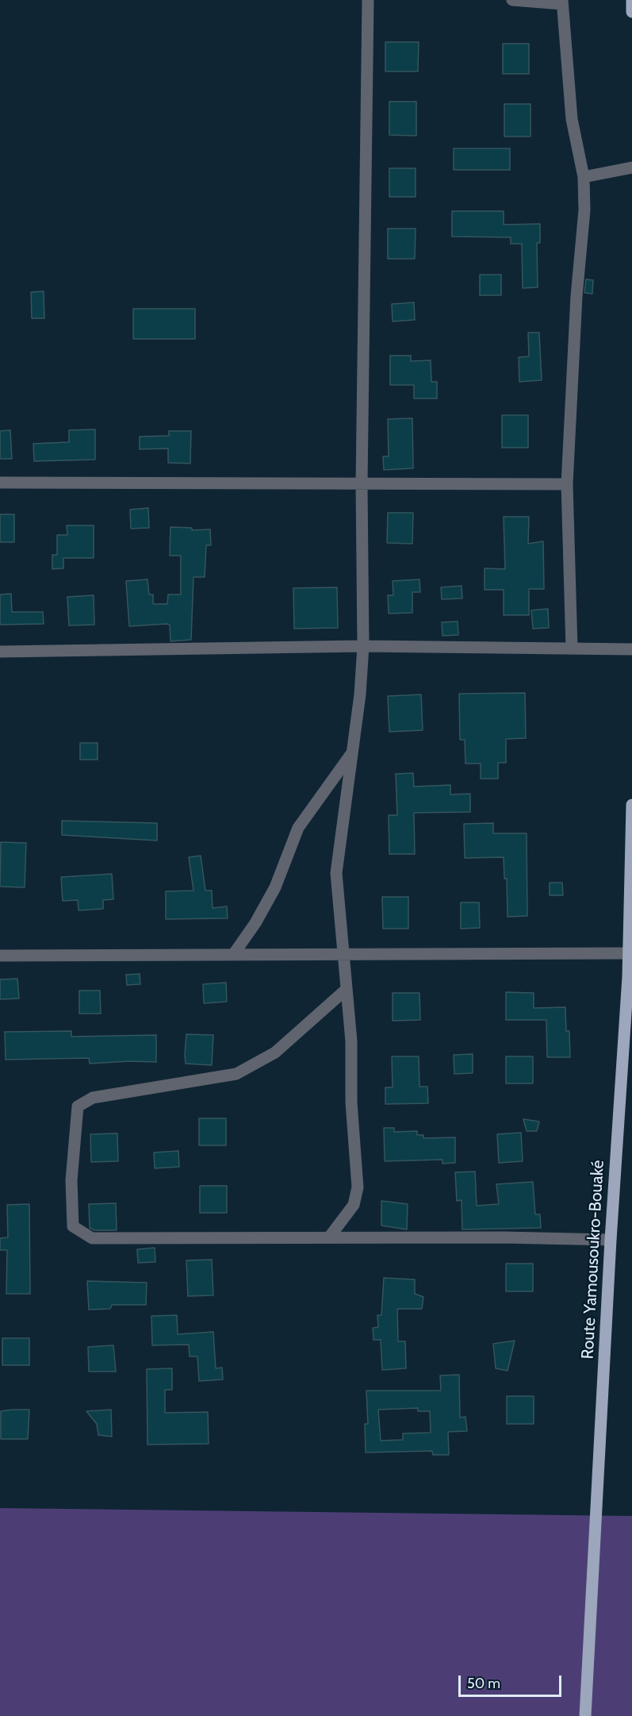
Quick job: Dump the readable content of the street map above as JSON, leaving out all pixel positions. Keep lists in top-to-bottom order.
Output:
{
  "streets": {
    "main road": ["Route Yamousoukro-Bouaké"]
  },
  "scale_bar": "50 m"
}
